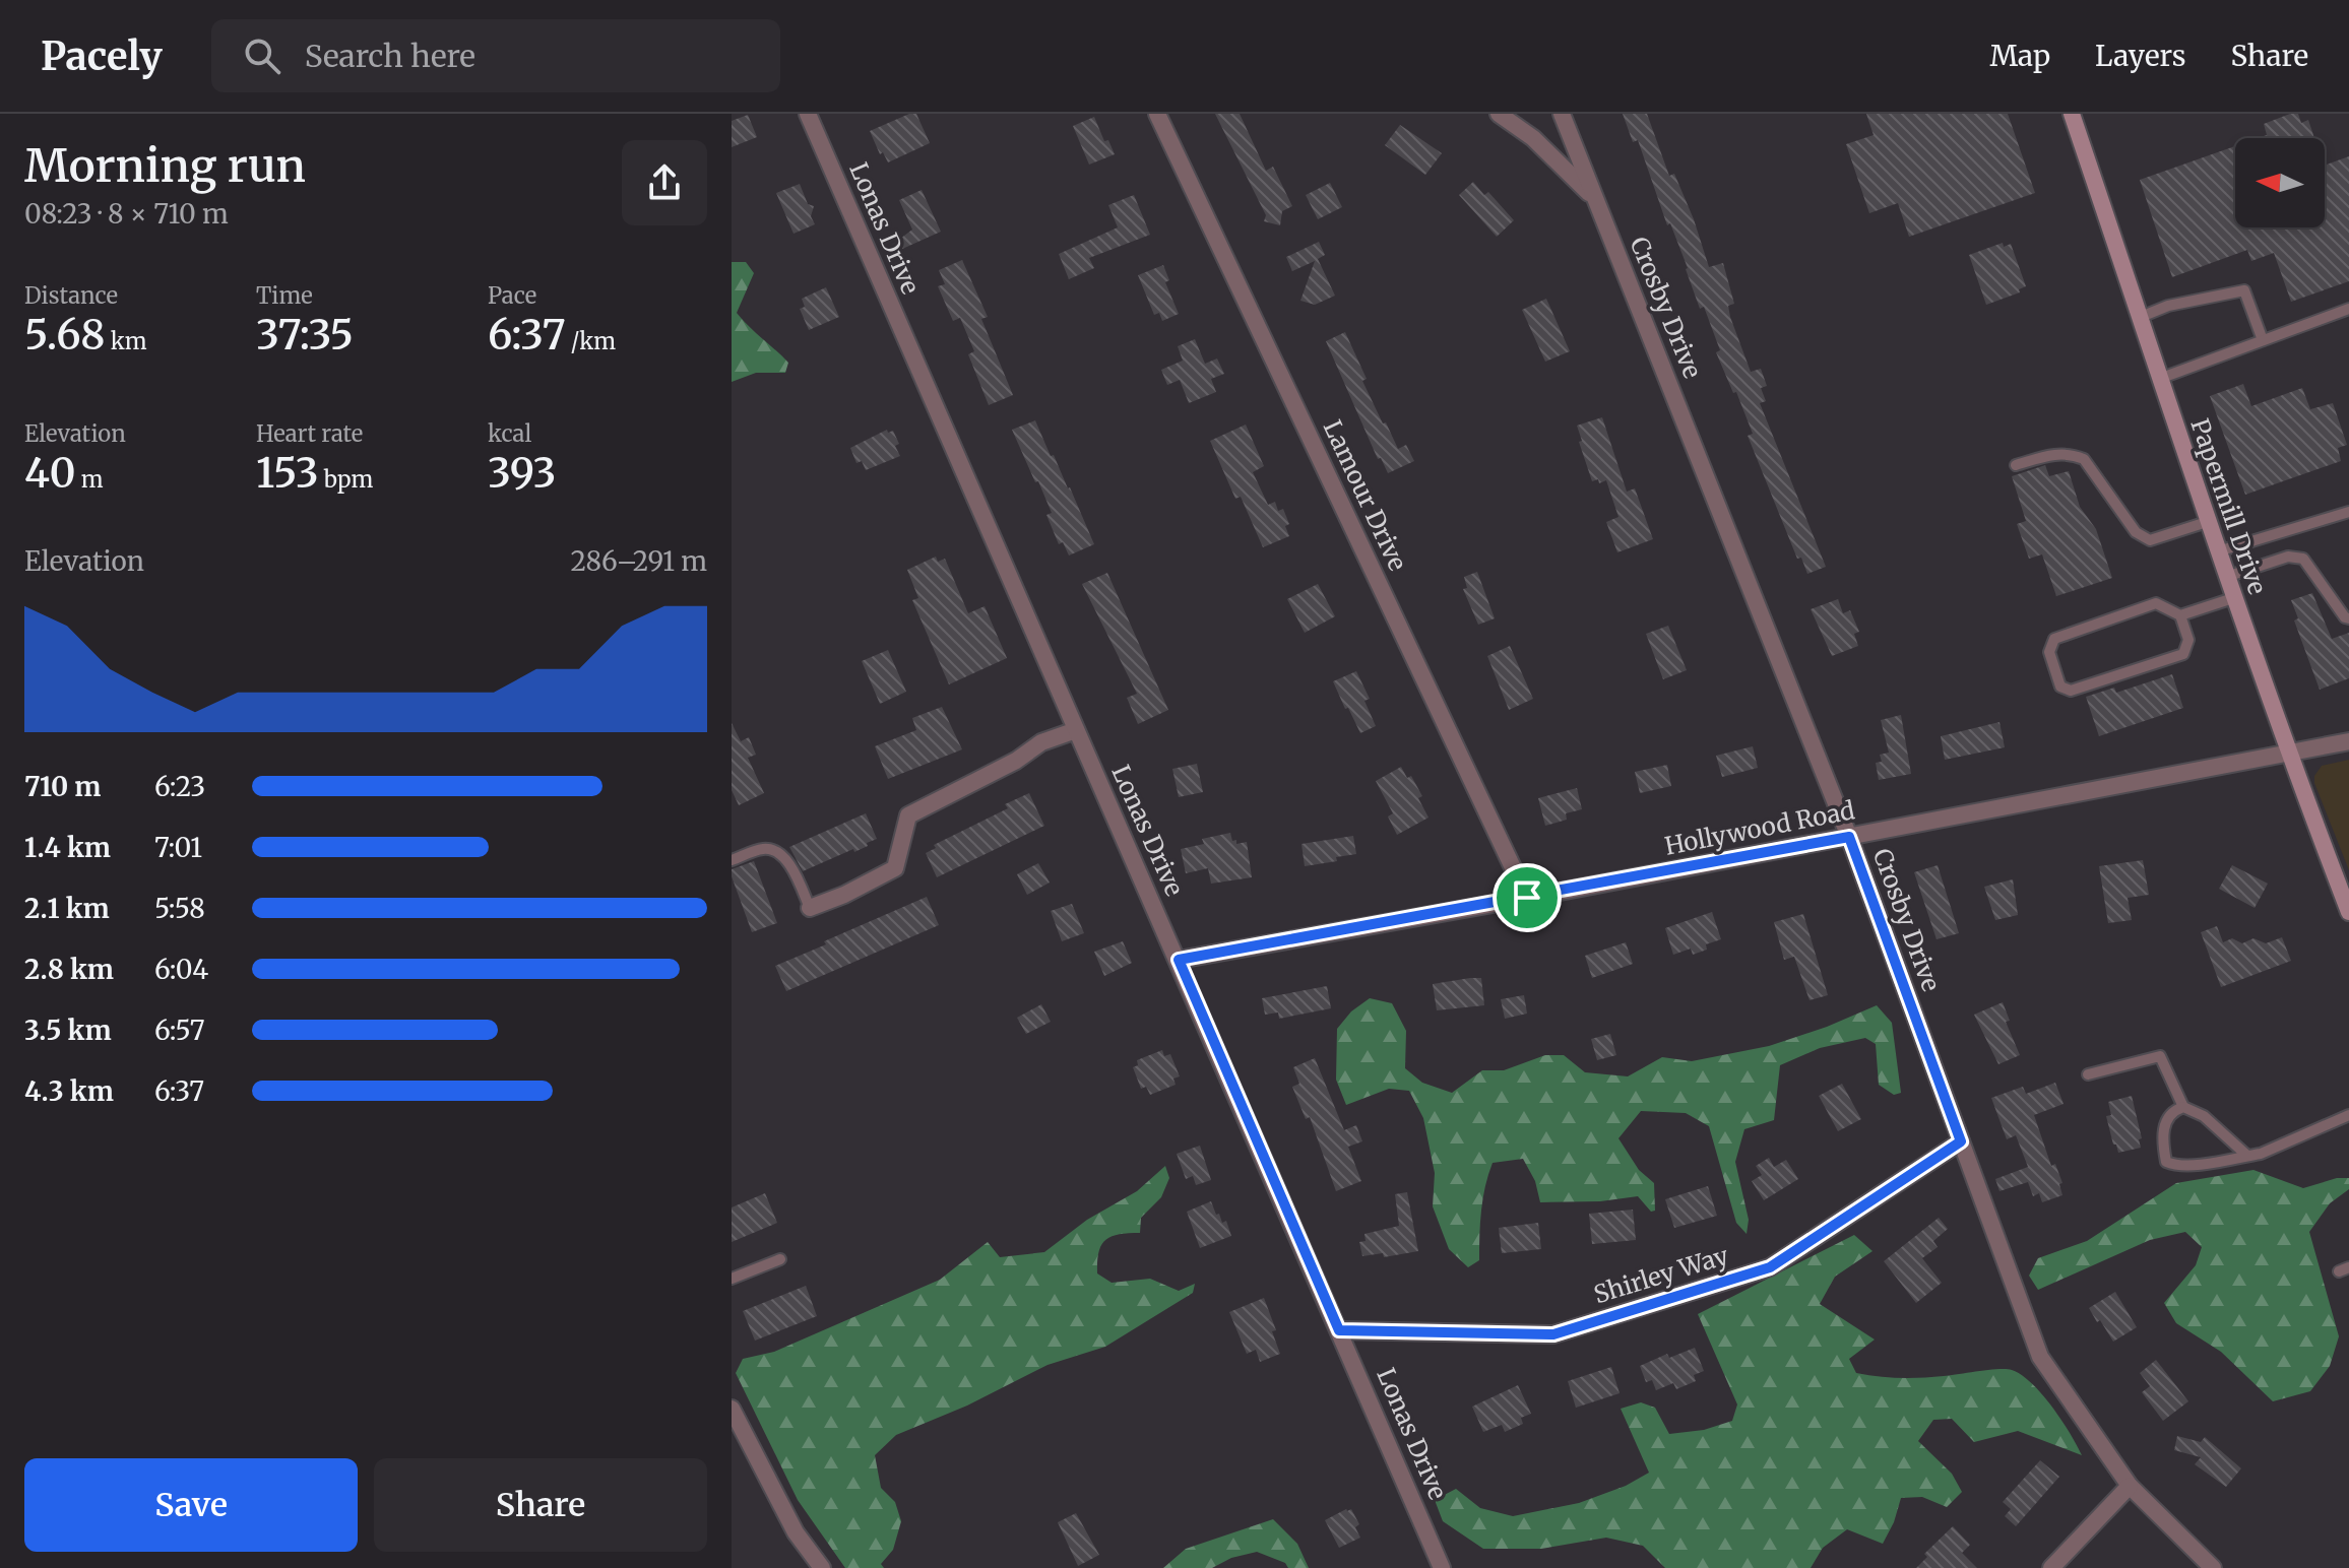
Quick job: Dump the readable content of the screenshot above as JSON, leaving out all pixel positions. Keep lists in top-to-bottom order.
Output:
{
  "streets": {
    "main road": ["Papermill Drive"],
    "street": [
      "Lonas Drive",
      "Crosby Drive",
      "Lamour Drive",
      "Hollywood Road",
      "Shirley Way"
    ]
  },
  "crossings": [
    ["Lonas Drive", "Hollywood Road"],
    ["Lonas Drive", "Shirley Way"],
    ["Crosby Drive", "Hollywood Road"],
    ["Crosby Drive", "Shirley Way"],
    ["Lamour Drive", "Hollywood Road"],
    ["Papermill Drive", "Hollywood Road"]
  ],
  "north": "left",
  "page": {
    "header": "Pacely",
    "search": "Search here",
    "nav": ["Map", "Layers", "Share"],
    "heading": ["Morning run", "08:23 · 8 × 710 m"],
    "stats": [
      ["Distance", "5.68 km"],
      ["Time", "37:35"],
      ["Pace", "6:37 /km"],
      ["Elevation", "40 m"],
      ["Heart rate", "153 bpm"],
      ["kcal", "393"]
    ],
    "chart": ["Elevation", "286–291 m"],
    "list": [
      {
        "name": "710 m",
        "note": "6:23"
      },
      {
        "name": "1.4 km",
        "note": "7:01"
      },
      {
        "name": "2.1 km",
        "note": "5:58"
      },
      {
        "name": "2.8 km",
        "note": "6:04"
      },
      {
        "name": "3.5 km",
        "note": "6:57"
      },
      {
        "name": "4.3 km",
        "note": "6:37"
      }
    ],
    "buttons": ["Save", "Share"]
  }
}
